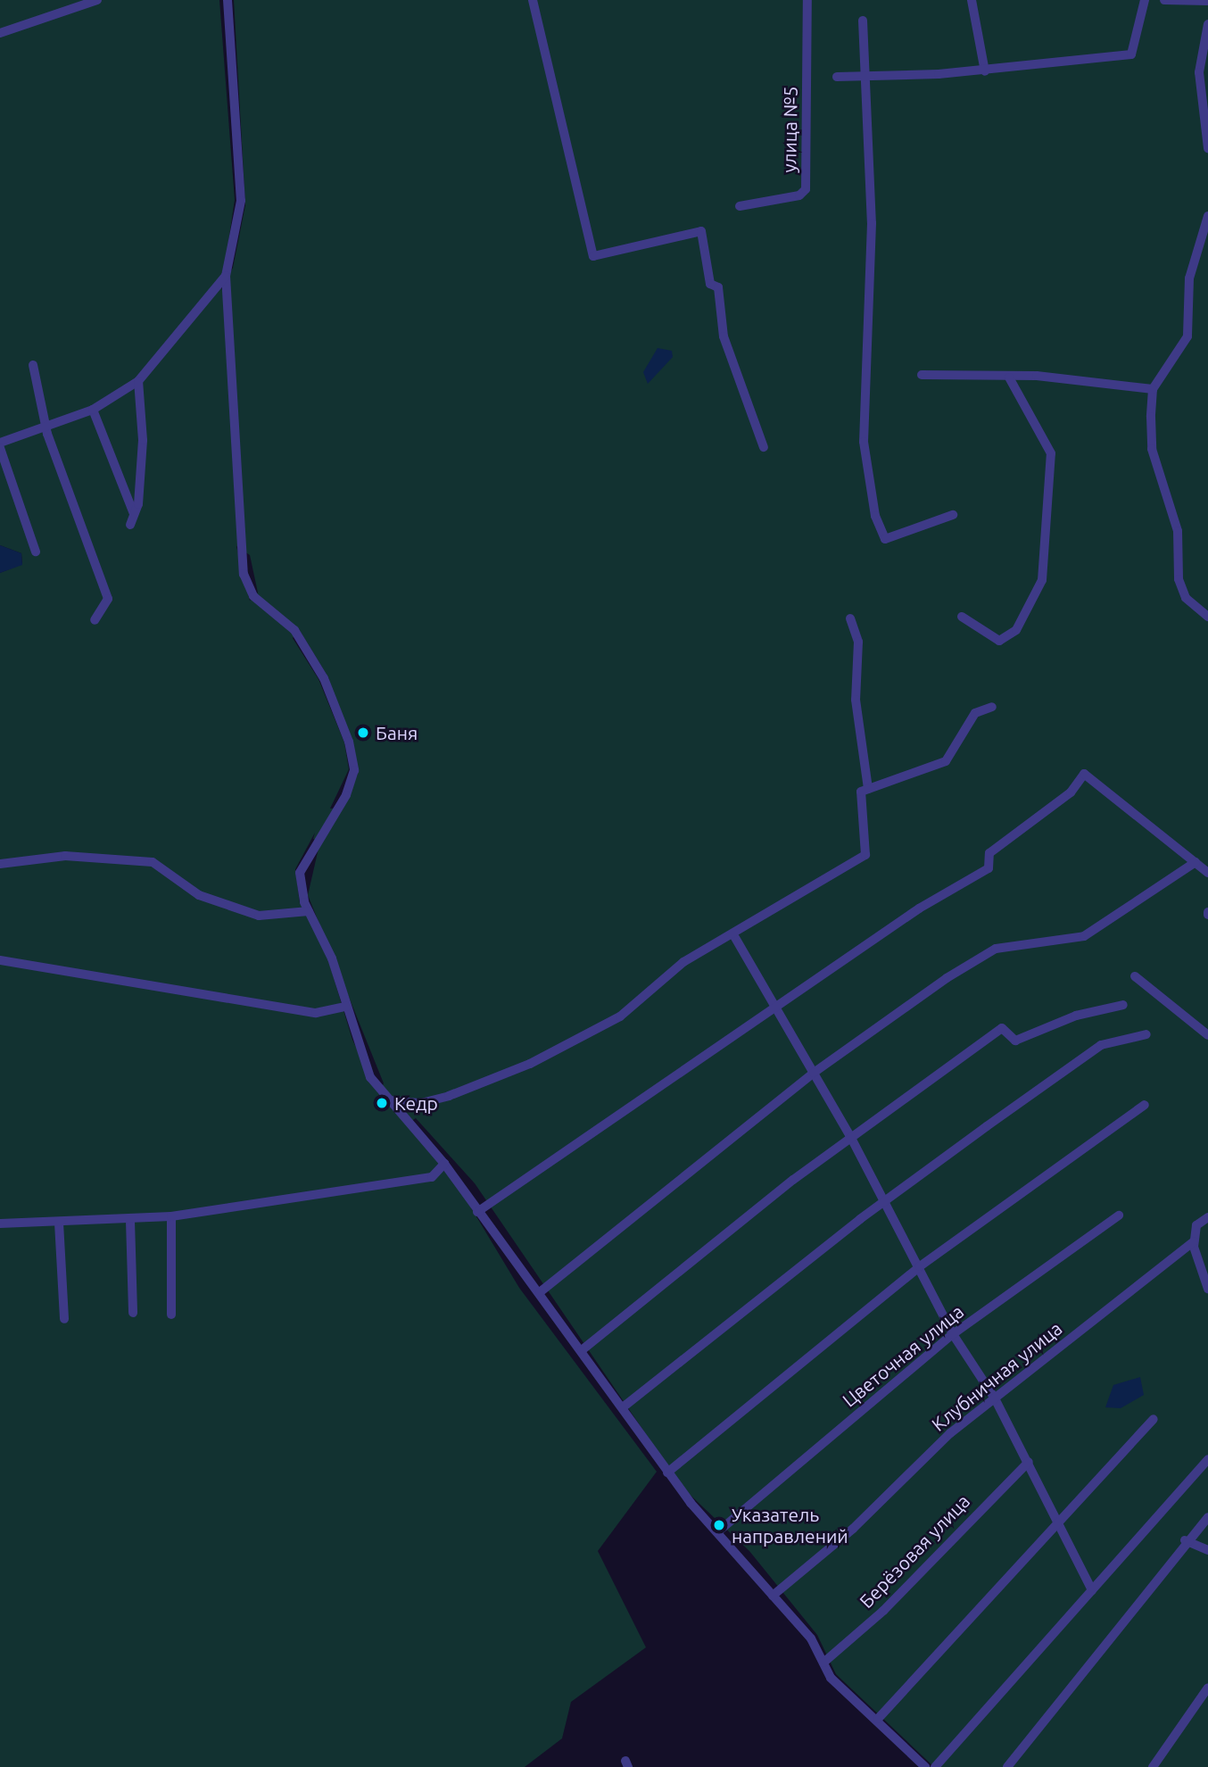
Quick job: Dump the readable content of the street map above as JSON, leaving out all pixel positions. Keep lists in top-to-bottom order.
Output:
{
  "streets": {
    "street": [
      "улица №5",
      "Цветочная улица",
      "Клубничная улица",
      "Берёзовая улица"
    ]
  },
  "places": ["Баня", "Кедр", "Указатель направлений"]
}
